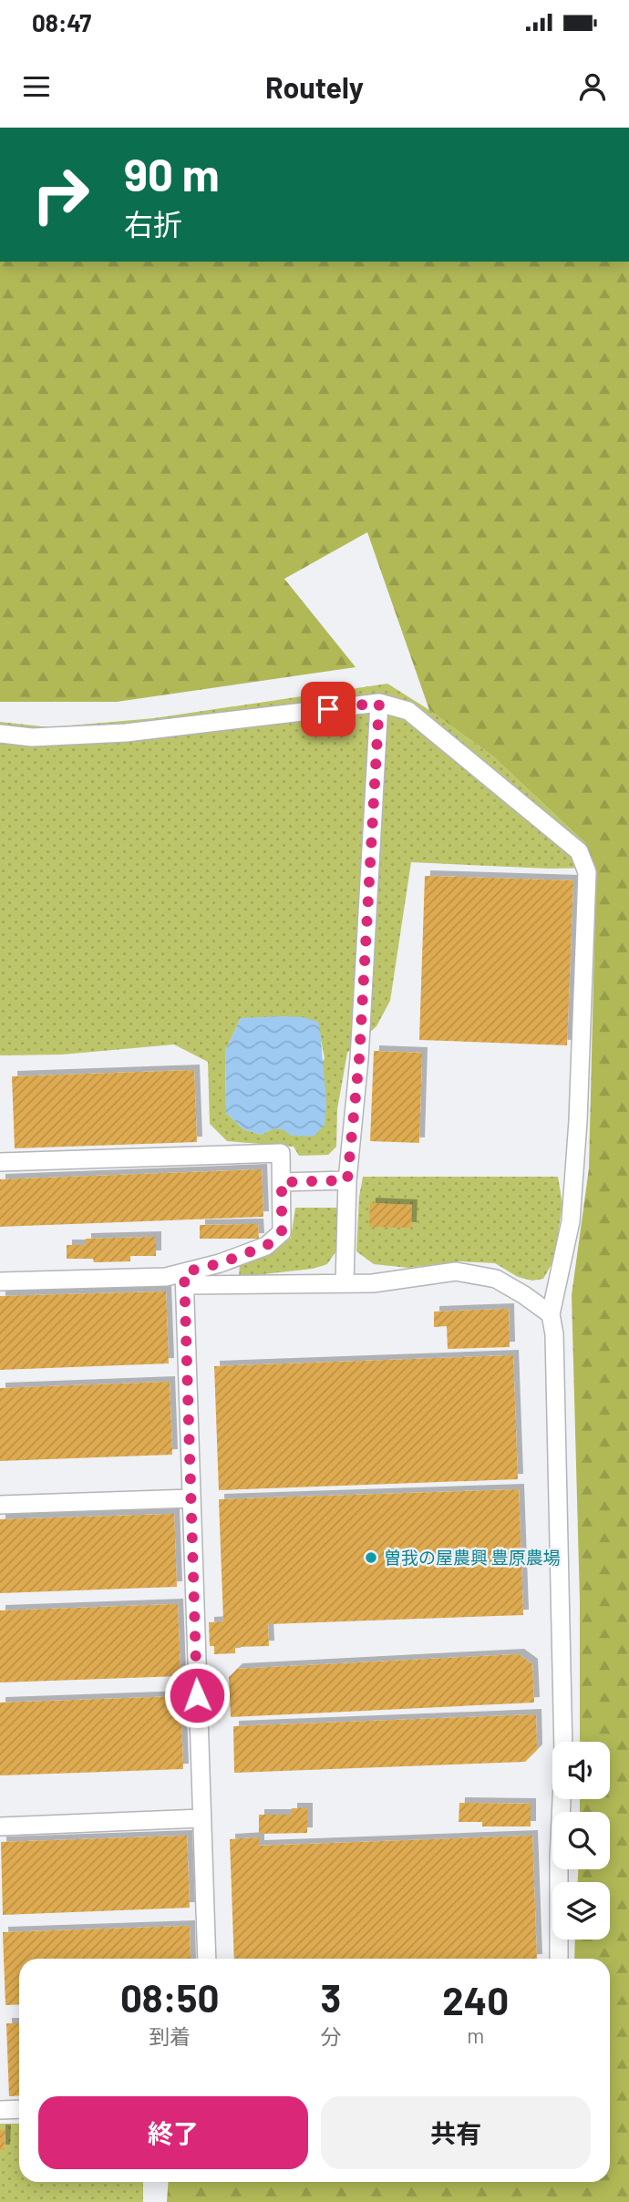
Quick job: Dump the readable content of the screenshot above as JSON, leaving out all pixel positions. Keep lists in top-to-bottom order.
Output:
{
  "places": ["曽我の屋農興 豊原農場"],
  "page": {
    "status": "08:47",
    "header": "Routely",
    "turn": ["90 m", "右折"],
    "eta": [
      "08:50",
      "到着",
      "3",
      "分",
      "240",
      "m"
    ],
    "buttons": ["終了", "共有"]
  }
}
